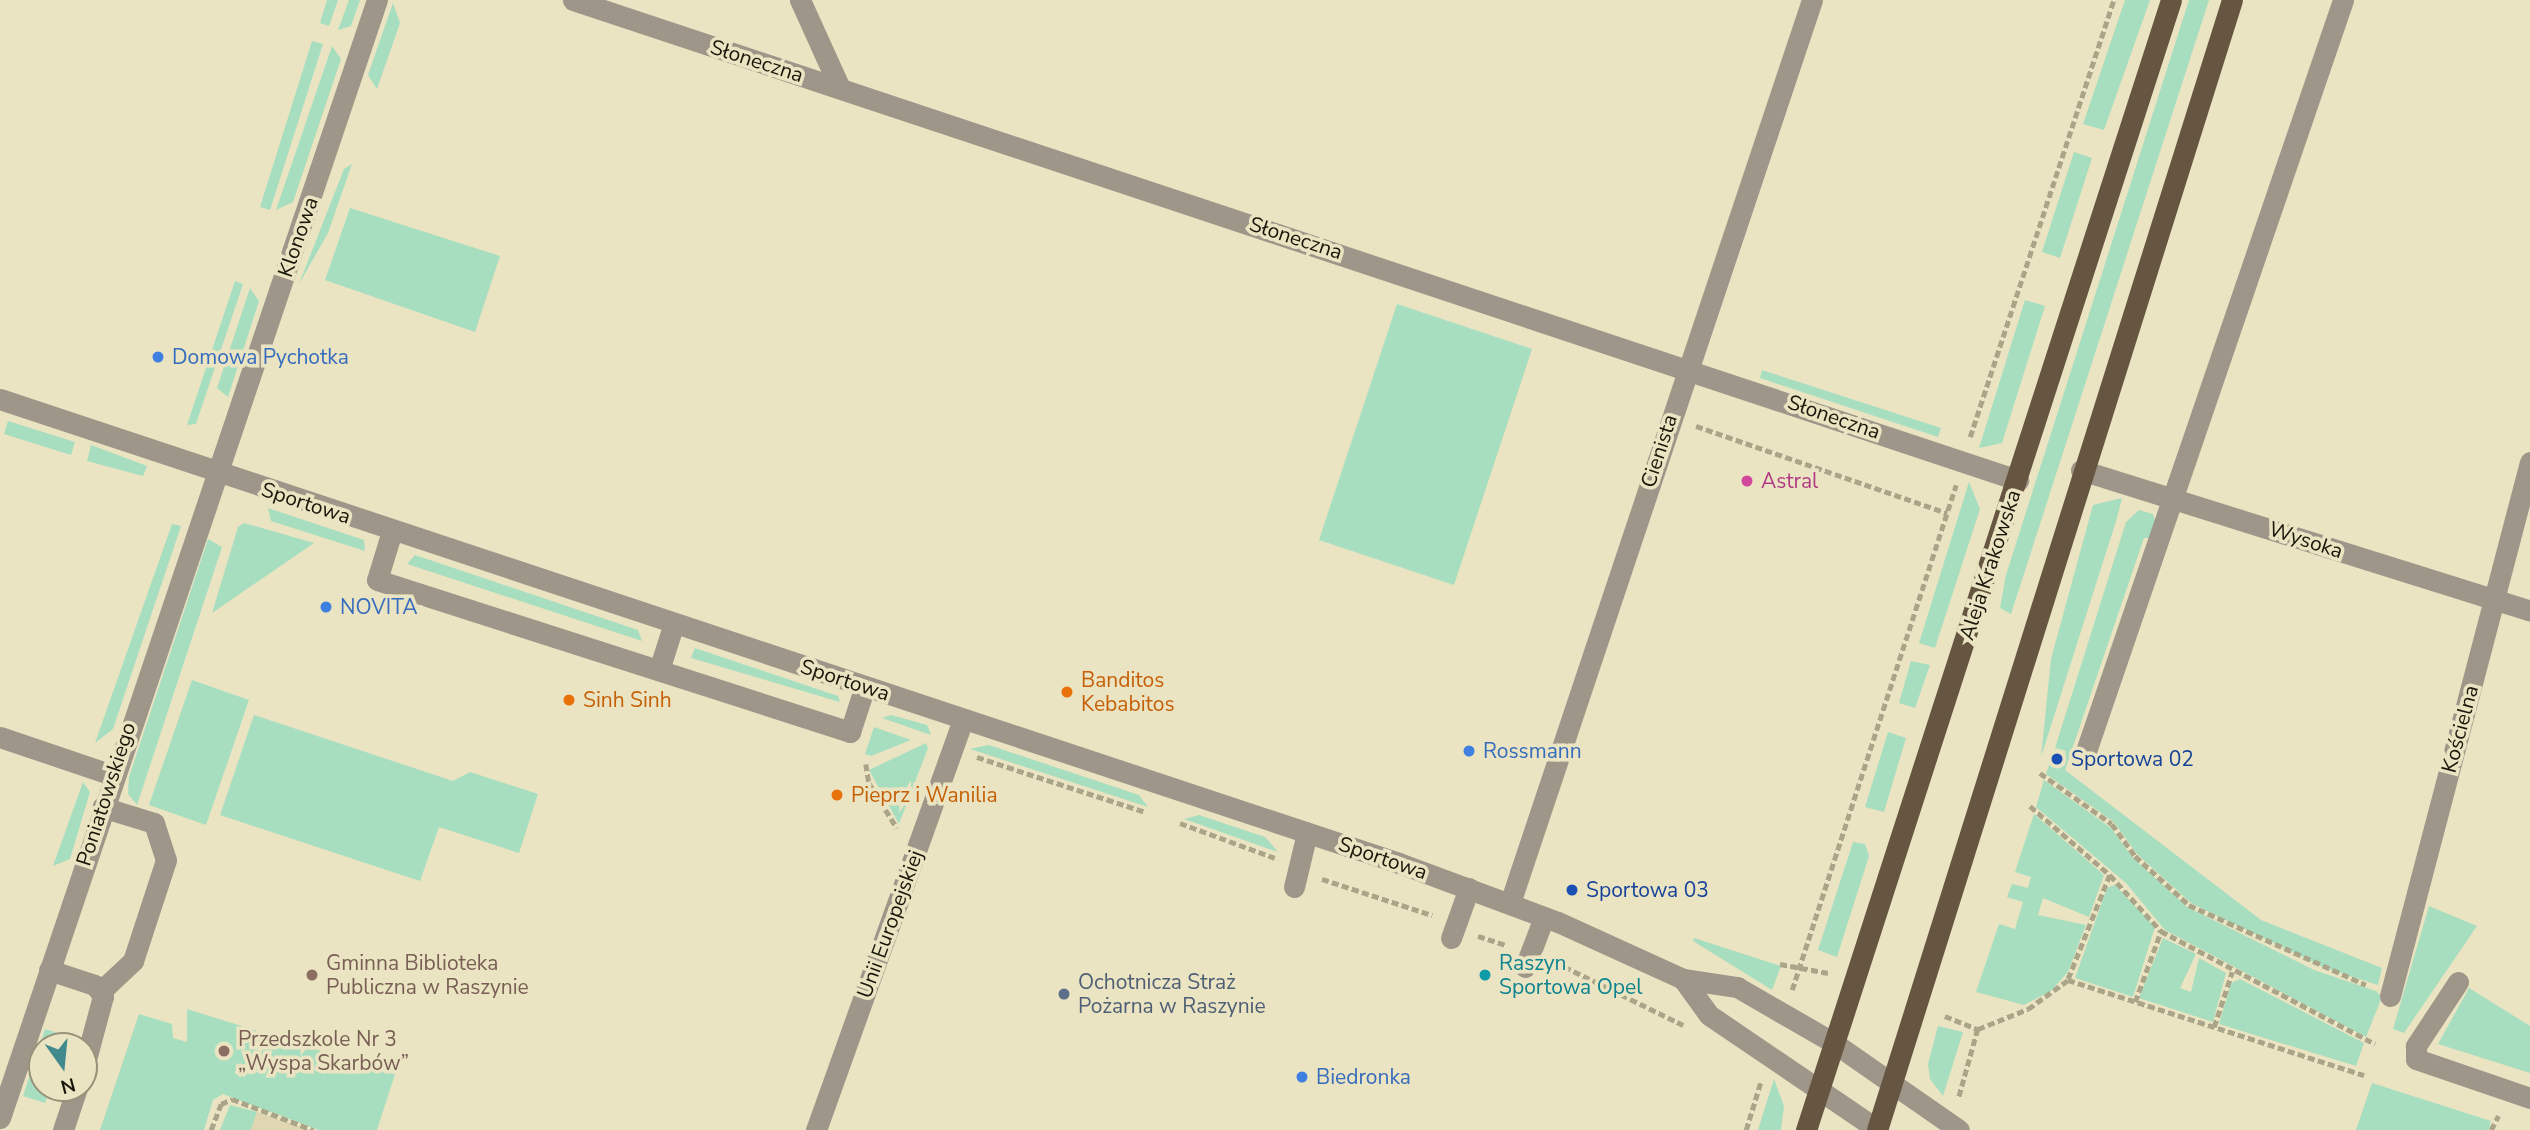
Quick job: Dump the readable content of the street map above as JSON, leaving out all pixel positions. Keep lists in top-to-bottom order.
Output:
{
  "streets": {
    "main road": ["Aleja Krakowska"],
    "street": [
      "Słoneczna",
      "Klonowa",
      "Cienista",
      "Sportowa",
      "Wysoka",
      "Kościelna",
      "Poniatowskiego",
      "Unii Europejskiej"
    ]
  },
  "crossings": [
    ["Słoneczna", "Cienista"],
    ["Słoneczna", "Aleja Krakowska"],
    ["Klonowa", "Sportowa"],
    ["Klonowa", "Poniatowskiego"],
    ["Cienista", "Sportowa"],
    ["Sportowa", "Aleja Krakowska"],
    ["Sportowa", "Poniatowskiego"],
    ["Sportowa", "Unii Europejskiej"],
    ["Wysoka", "Kościelna"]
  ],
  "places": [
    "Domowa Pychotka",
    "Astral",
    "NOVITA",
    "Banditos Kebabitos",
    "Sinh Sinh",
    "Rossmann",
    "Sportowa 02",
    "Pieprz i Wanilia",
    "Sportowa 03",
    "Gminna Biblioteka Publiczna w Raszynie",
    "Raszyn Sportowa Opel",
    "Ochotnicza Straż Pożarna w Raszynie",
    "Przedszkole Nr 3 „Wyspa Skarbów”",
    "Biedronka"
  ],
  "north": "bottom"
}
